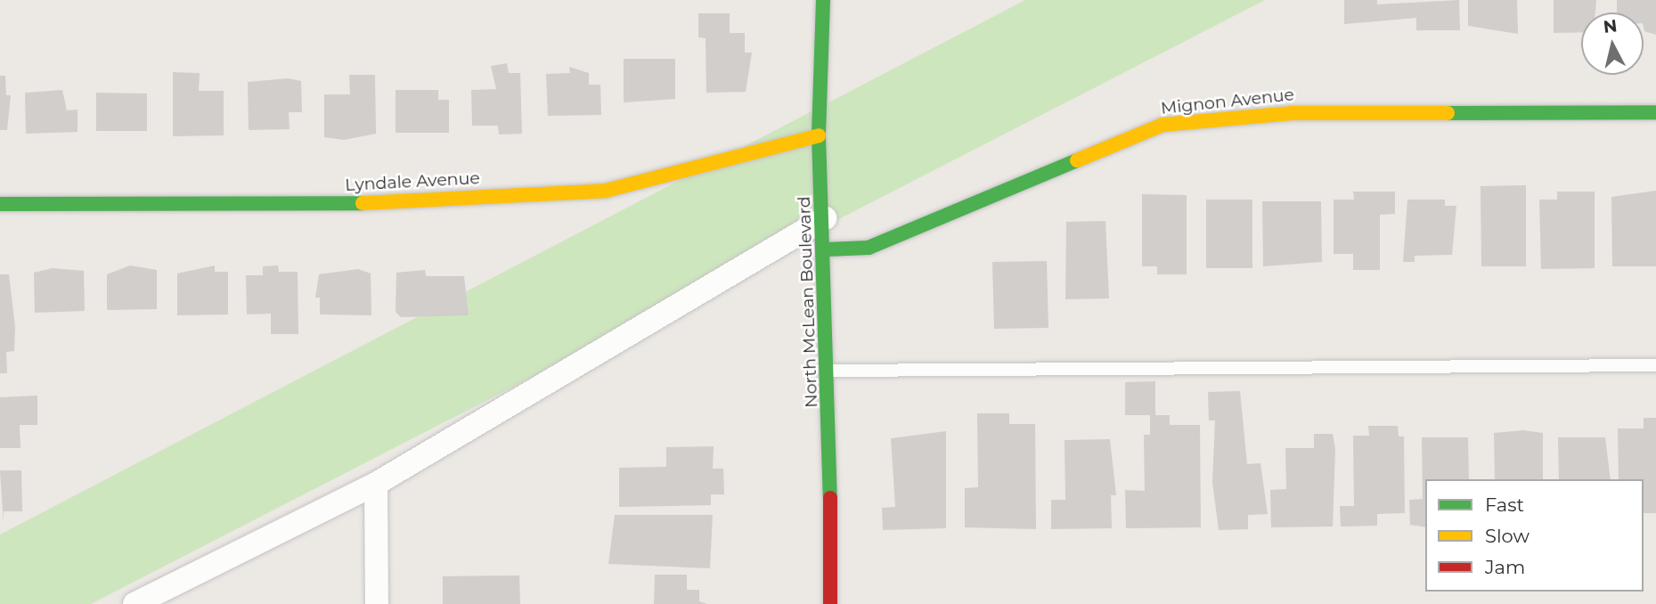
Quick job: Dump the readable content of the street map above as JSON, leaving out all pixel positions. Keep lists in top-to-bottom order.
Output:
{
  "streets": {
    "street": ["Mignon Avenue", "Lyndale Avenue", "North McLean Boulevard"]
  },
  "crossings": [
    ["Mignon Avenue", "North McLean Boulevard"],
    ["Lyndale Avenue", "North McLean Boulevard"]
  ],
  "legend": ["Fast", "Slow", "Jam"],
  "north": "top"
}
